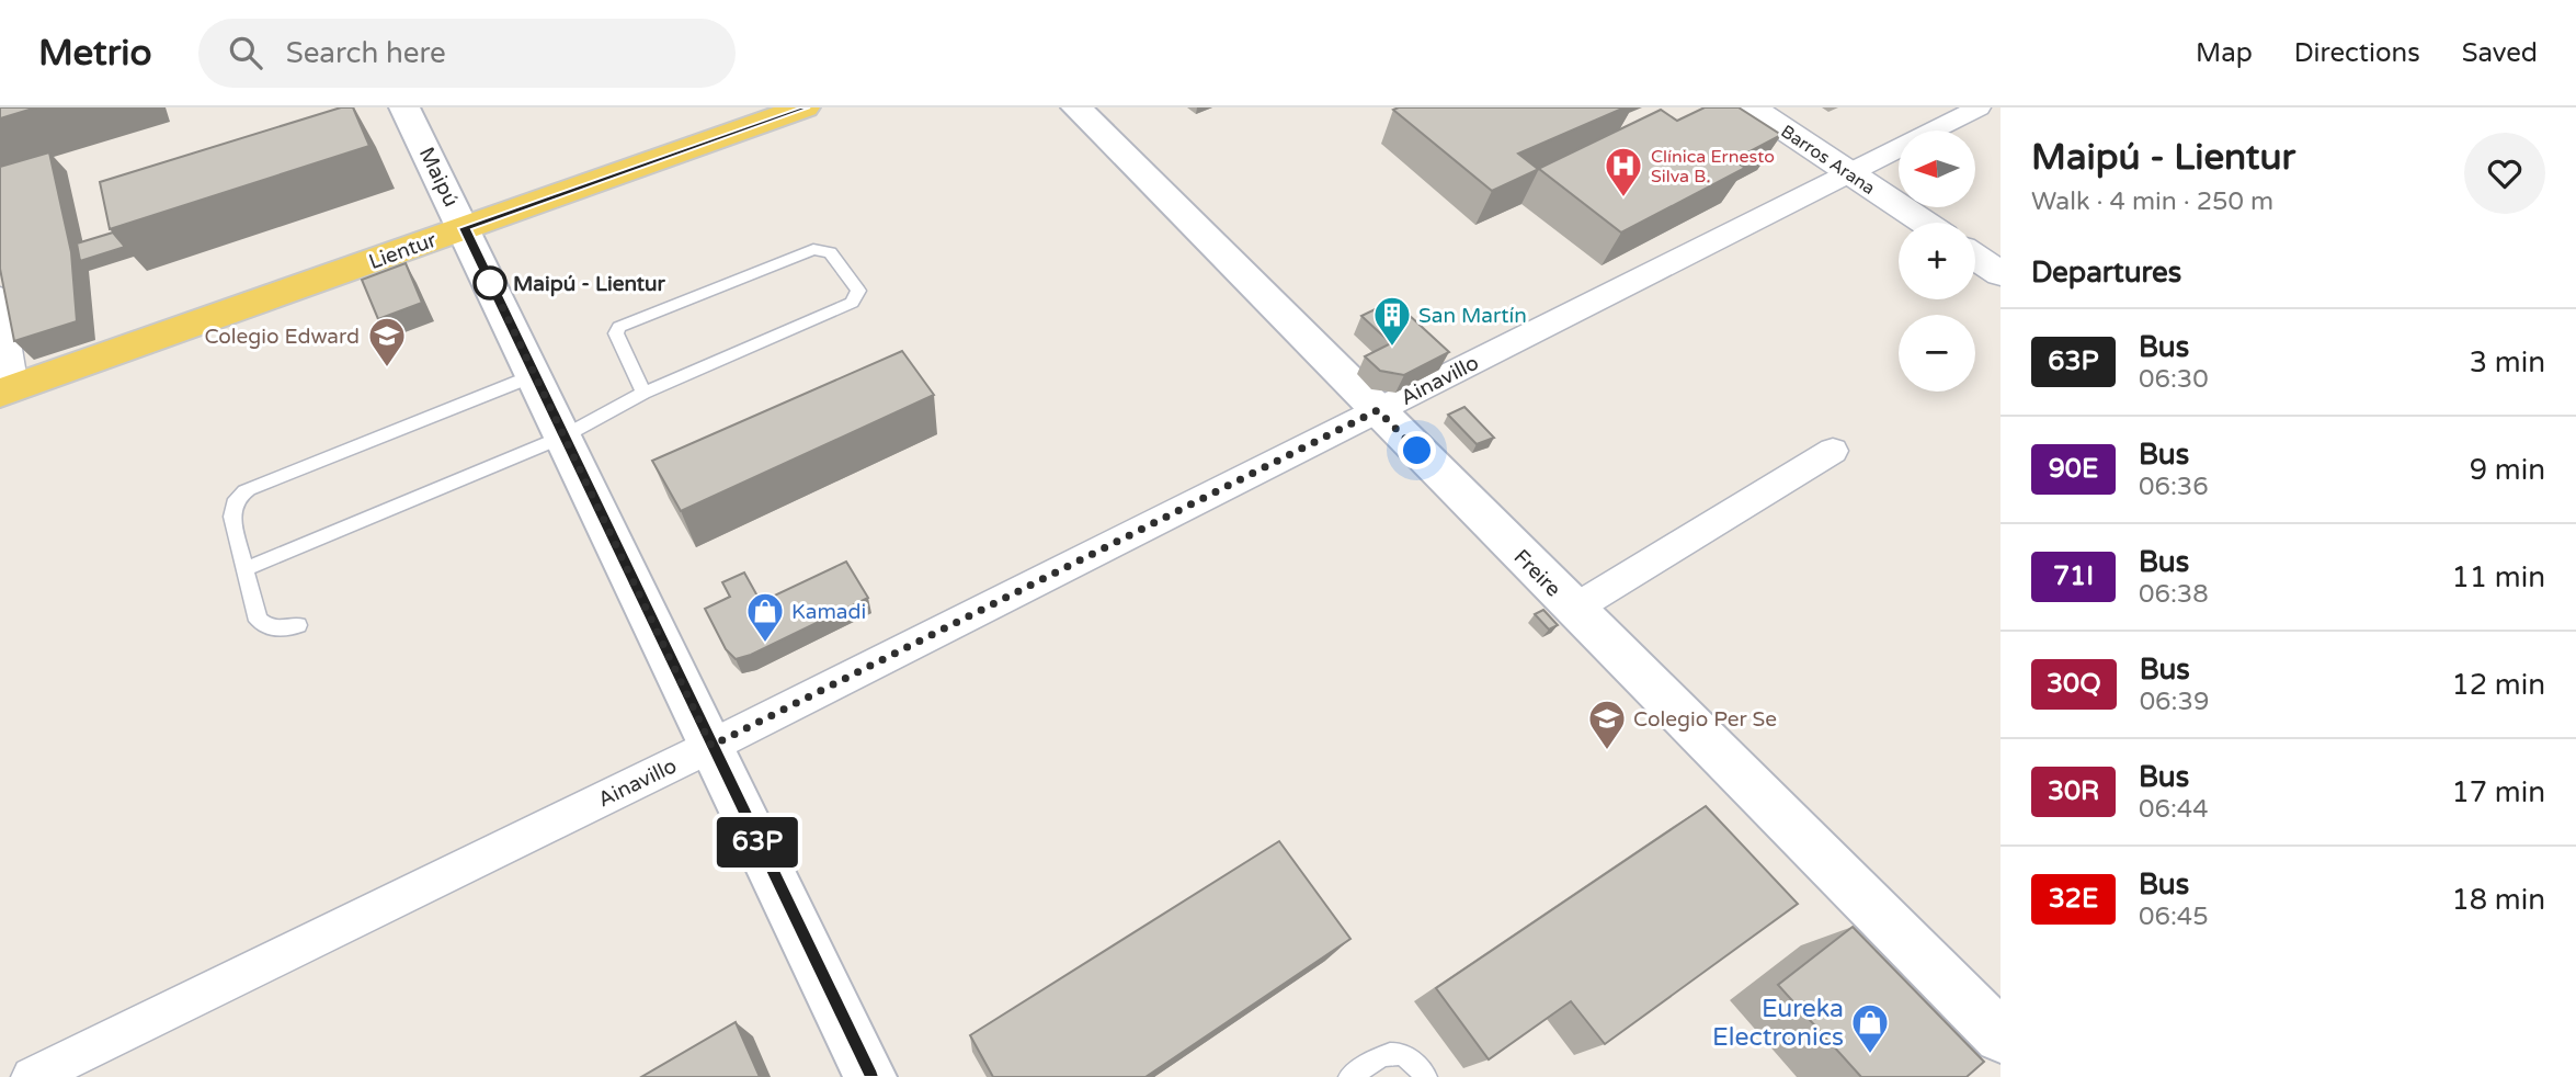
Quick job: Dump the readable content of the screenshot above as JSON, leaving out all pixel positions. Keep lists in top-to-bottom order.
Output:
{
  "streets": {
    "main road": ["Maipú", "Lientur", "Freire"],
    "street": ["Barros Arana", "Ainavillo"]
  },
  "crossings": [
    ["Barros Arana", "Ainavillo"],
    ["Maipú", "Lientur"],
    ["Maipú", "Ainavillo"],
    ["Ainavillo", "Freire"]
  ],
  "places": {
    "hospital": ["Clínica Ernesto Silva B."],
    "other": ["Maipú - Lientur"],
    "building": ["San Martín"],
    "school or university": ["Colegio Edward", "Colegio Per Se"],
    "shop": ["Kamadi", "Eureka Electronics"]
  },
  "lines": ["bus line 63P"],
  "north": "left",
  "page": {
    "header": "Metrio",
    "search": "Search here",
    "nav": ["Map", "Directions", "Saved"],
    "on_map": "63P",
    "heading": [
      ["Maipú - Lientur", "Walk · 4 min · 250 m"],
      "Departures"
    ],
    "map_buttons": ["+", "−"],
    "list": [
      {
        "mark": "63P",
        "name": "Bus",
        "note": "06:30",
        "value": "3 min"
      },
      {
        "mark": "90E",
        "name": "Bus",
        "note": "06:36",
        "value": "9 min"
      },
      {
        "mark": "71I",
        "name": "Bus",
        "note": "06:38",
        "value": "11 min"
      },
      {
        "mark": "30Q",
        "name": "Bus",
        "note": "06:39",
        "value": "12 min"
      },
      {
        "mark": "30R",
        "name": "Bus",
        "note": "06:44",
        "value": "17 min"
      },
      {
        "mark": "32E",
        "name": "Bus",
        "note": "06:45",
        "value": "18 min"
      }
    ]
  }
}
